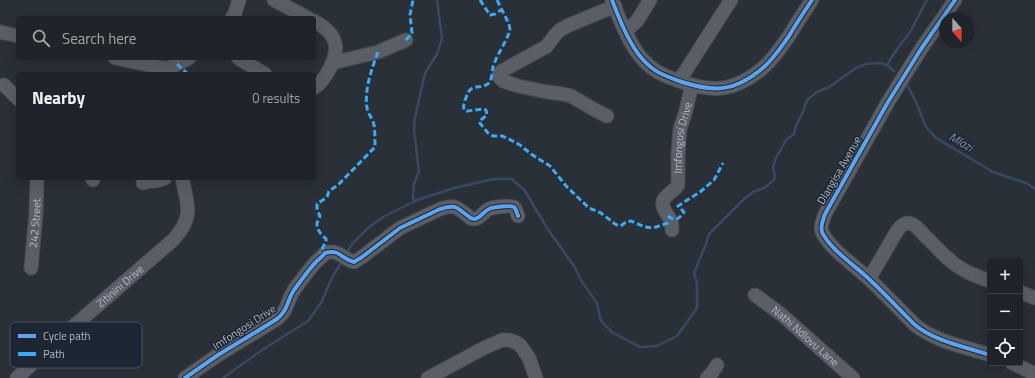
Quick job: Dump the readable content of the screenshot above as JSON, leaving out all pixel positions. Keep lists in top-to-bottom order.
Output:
{
  "streets": {
    "street": [
      "Imfongosi Drive",
      "Dlangisa Avenue",
      "242 Street",
      "Zitinini Drive",
      "Nathi Ndlovu Lane"
    ]
  },
  "water": ["Mlazi"],
  "legend": ["Cycle path", "Path"],
  "north": "bottom",
  "page": {
    "search": "Search here",
    "heading": ["Nearby", "0 results"],
    "map_buttons": ["+", "−"]
  }
}
